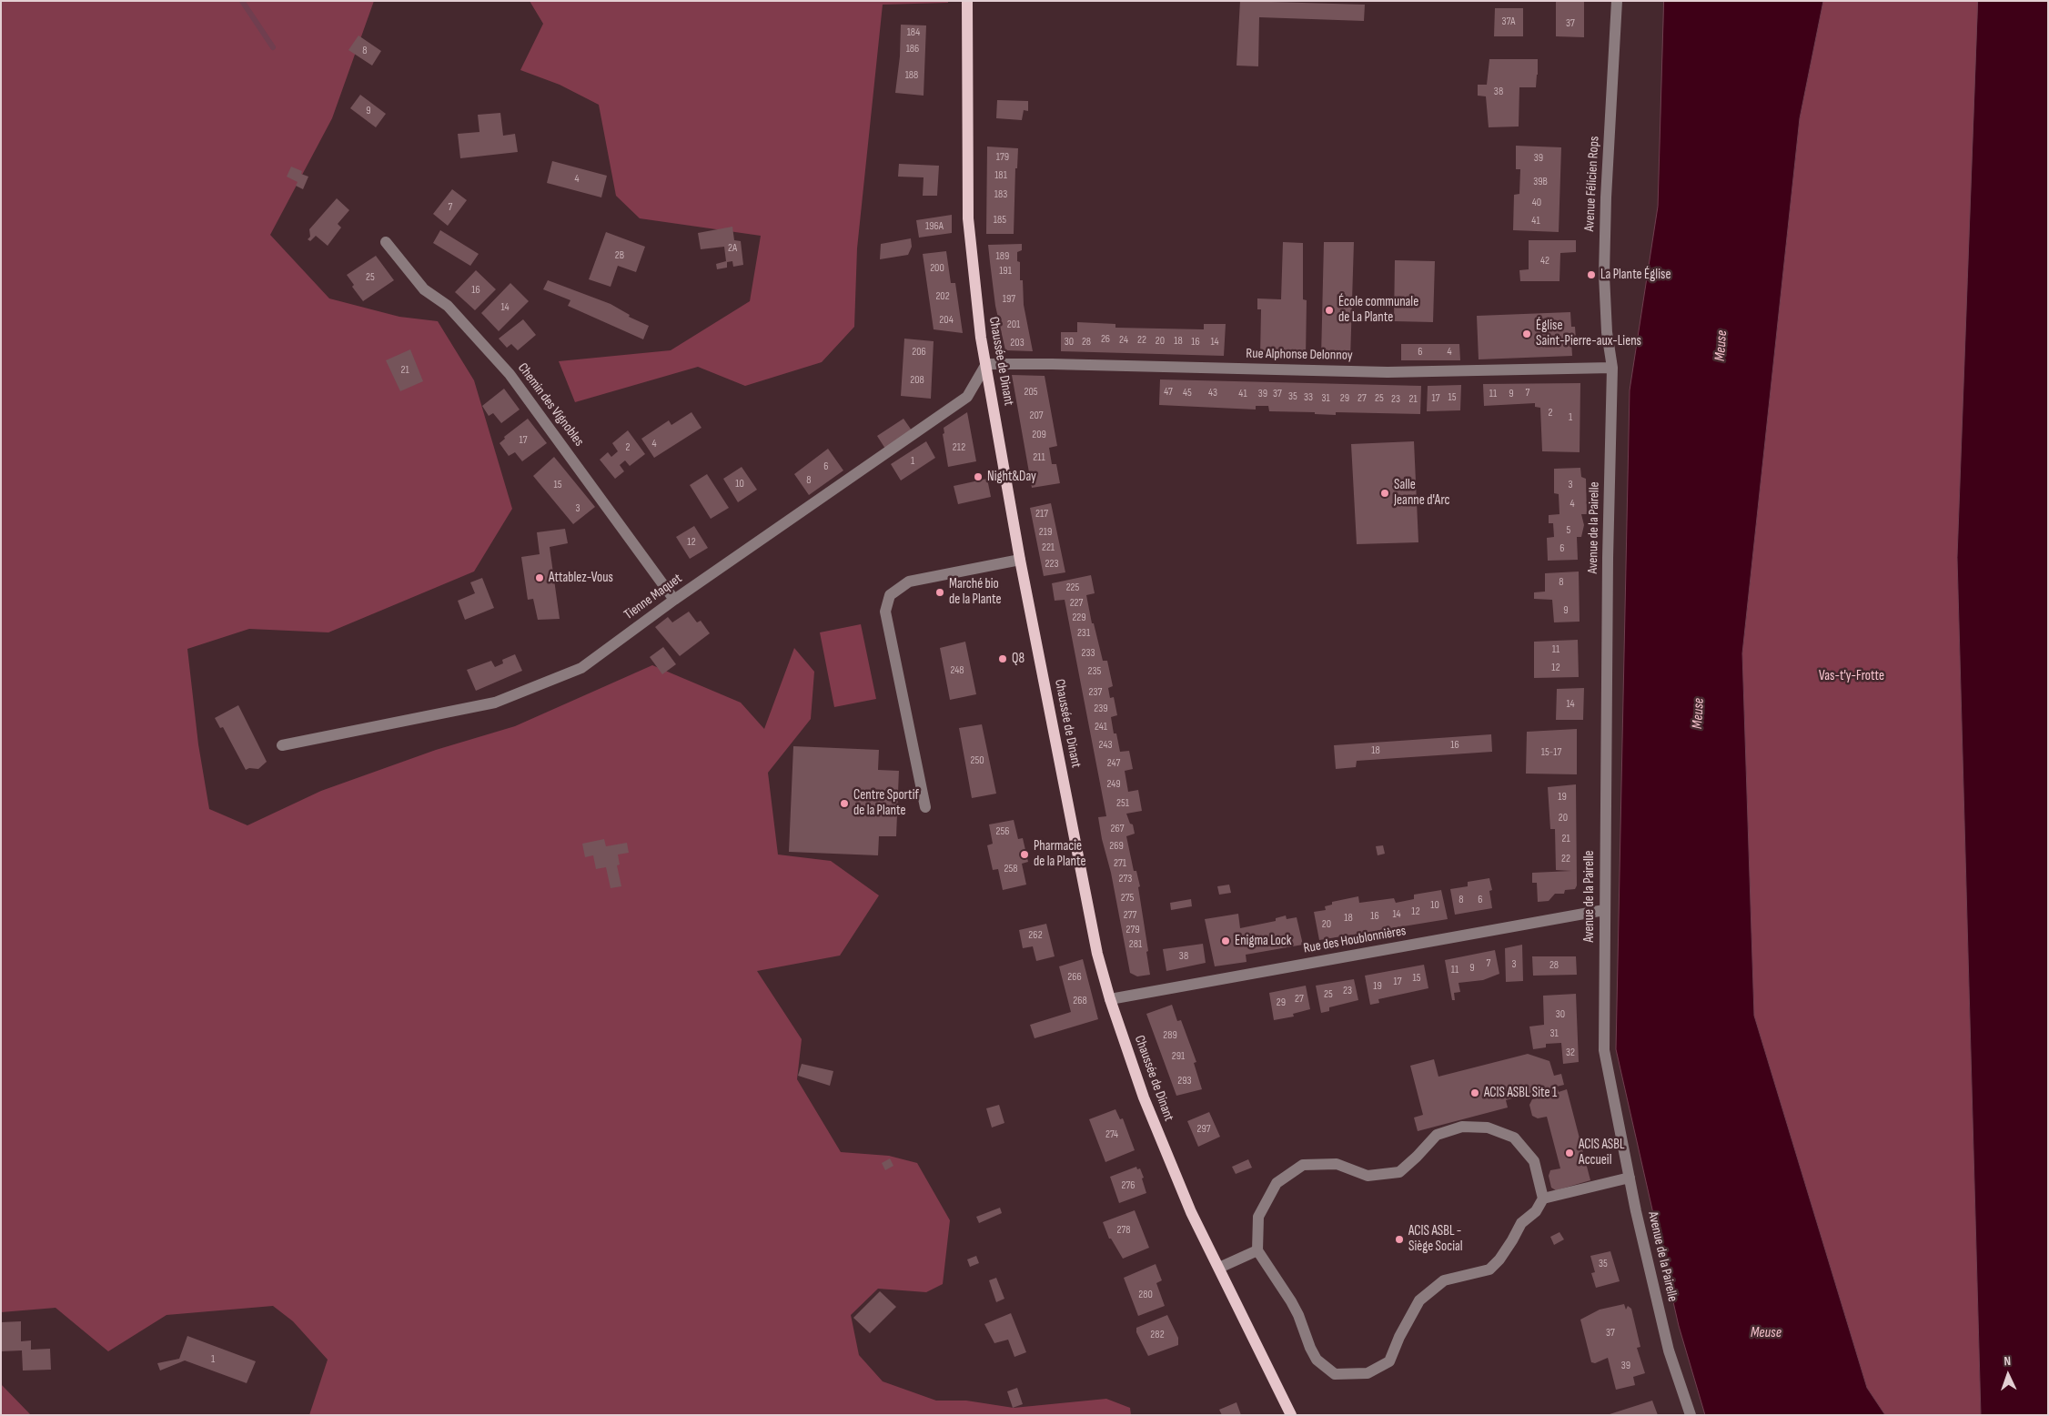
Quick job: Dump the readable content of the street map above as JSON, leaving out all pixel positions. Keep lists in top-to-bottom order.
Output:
{
  "streets": {
    "main road": ["Chaussée de Dinant"],
    "street": [
      "Avenue Félicien Rops",
      "Rue Alphonse Delonnoy",
      "Chemin des Vignobles",
      "Avenue de la Pairelle",
      "Tienne Maquet",
      "Rue des Houblonnières"
    ]
  },
  "crossings": [
    ["Avenue Félicien Rops", "Rue Alphonse Delonnoy"],
    ["Avenue Félicien Rops", "Avenue de la Pairelle"],
    ["Rue Alphonse Delonnoy", "Chaussée de Dinant"],
    ["Rue Alphonse Delonnoy", "Avenue de la Pairelle"],
    ["Rue Alphonse Delonnoy", "Tienne Maquet"],
    ["Chaussée de Dinant", "Tienne Maquet"],
    ["Chaussée de Dinant", "Rue des Houblonnières"],
    ["Chemin des Vignobles", "Tienne Maquet"],
    ["Avenue de la Pairelle", "Rue des Houblonnières"]
  ],
  "water": ["Meuse"],
  "parks": ["Vas-t'y-Frotte"],
  "places": [
    "La Plante Église",
    "École communale de La Plante",
    "Église Saint-Pierre-aux-Liens",
    "Night&Day",
    "Salle Jeanne d'Arc",
    "Attablez-Vous",
    "Marché bio de la Plante",
    "Q8",
    "Centre Sportif de la Plante",
    "Pharmacie de la Plante",
    "Enigma Lock",
    "ACIS ASBL Site 1",
    "ACIS ASBL Accueil",
    "ACIS ASBL - Siège Social"
  ],
  "house_numbers": [
    "37A",
    "37",
    "184",
    "186",
    "8",
    "188",
    "38",
    "9",
    "179",
    "39",
    "181",
    "4",
    "39B",
    "183",
    "40",
    "7",
    "185",
    "41",
    "196A",
    "2A",
    "2B",
    "189",
    "42",
    "200",
    "191",
    "25",
    "16",
    "202",
    "197",
    "14",
    "204",
    "201",
    "26",
    "24",
    "22",
    "20",
    "18",
    "30",
    "28",
    "16",
    "14",
    "203",
    "206",
    "6",
    "4",
    "21",
    "208",
    "205",
    "47",
    "45",
    "43",
    "7",
    "41",
    "39",
    "37",
    "11",
    "9",
    "35",
    "33",
    "15",
    "31",
    "29",
    "27",
    "25",
    "17",
    "23",
    "21",
    "2",
    "207",
    "1",
    "209",
    "17",
    "4",
    "2",
    "212",
    "211",
    "1",
    "6",
    "8",
    "10",
    "15",
    "3",
    "4",
    "3",
    "217",
    "5",
    "219",
    "12",
    "221",
    "6",
    "223",
    "8",
    "225",
    "227",
    "9",
    "229",
    "231",
    "11",
    "233",
    "12",
    "248",
    "235",
    "237",
    "14",
    "239",
    "241",
    "243",
    "16",
    "18",
    "15-17",
    "250",
    "247",
    "249",
    "19",
    "251",
    "20",
    "267",
    "256",
    "21",
    "269",
    "22",
    "271",
    "258",
    "273",
    "275",
    "8",
    "6",
    "10",
    "12",
    "14",
    "277",
    "16",
    "18",
    "20",
    "279",
    "262",
    "281",
    "38",
    "7",
    "3",
    "28",
    "9",
    "11",
    "266",
    "15",
    "17",
    "19",
    "23",
    "25",
    "27",
    "268",
    "29",
    "30",
    "31",
    "289",
    "32",
    "291",
    "293",
    "297",
    "274",
    "276",
    "278",
    "35",
    "280",
    "37",
    "282",
    "1",
    "39"
  ],
  "north": "top"
}
